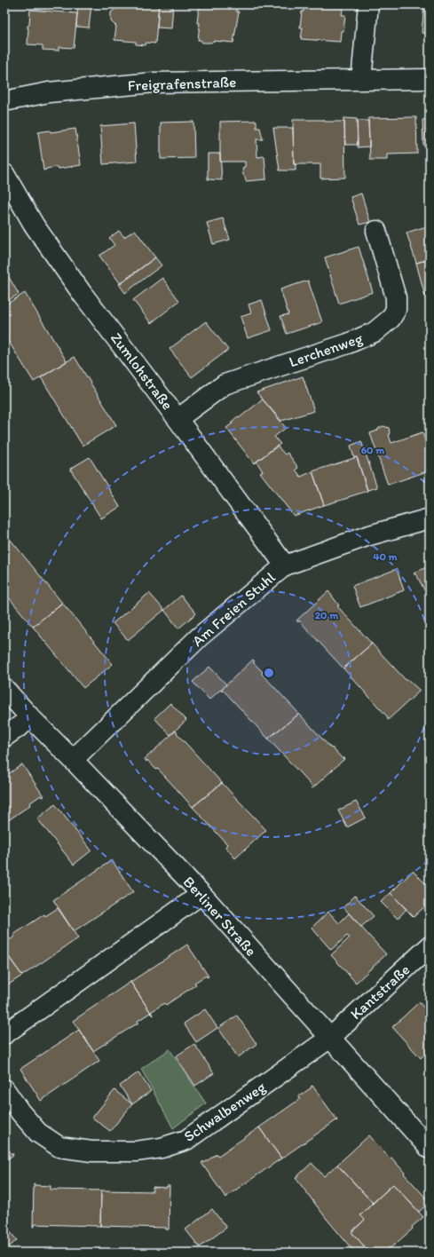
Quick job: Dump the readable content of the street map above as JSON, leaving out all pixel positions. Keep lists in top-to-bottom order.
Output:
{
  "streets": {
    "street": [
      "Freigrafenstraße",
      "Lerchenweg",
      "Zumlohstraße",
      "Am Freien Stuhl",
      "Berliner Straße",
      "Kantstraße",
      "Schwalbenweg"
    ]
  },
  "crossings": [
    ["Lerchenweg", "Zumlohstraße"],
    ["Zumlohstraße", "Am Freien Stuhl"],
    ["Am Freien Stuhl", "Berliner Straße"],
    ["Berliner Straße", "Kantstraße"],
    ["Berliner Straße", "Schwalbenweg"],
    ["Kantstraße", "Schwalbenweg"]
  ],
  "rings": ["60 m", "40 m", "20 m"]
}
